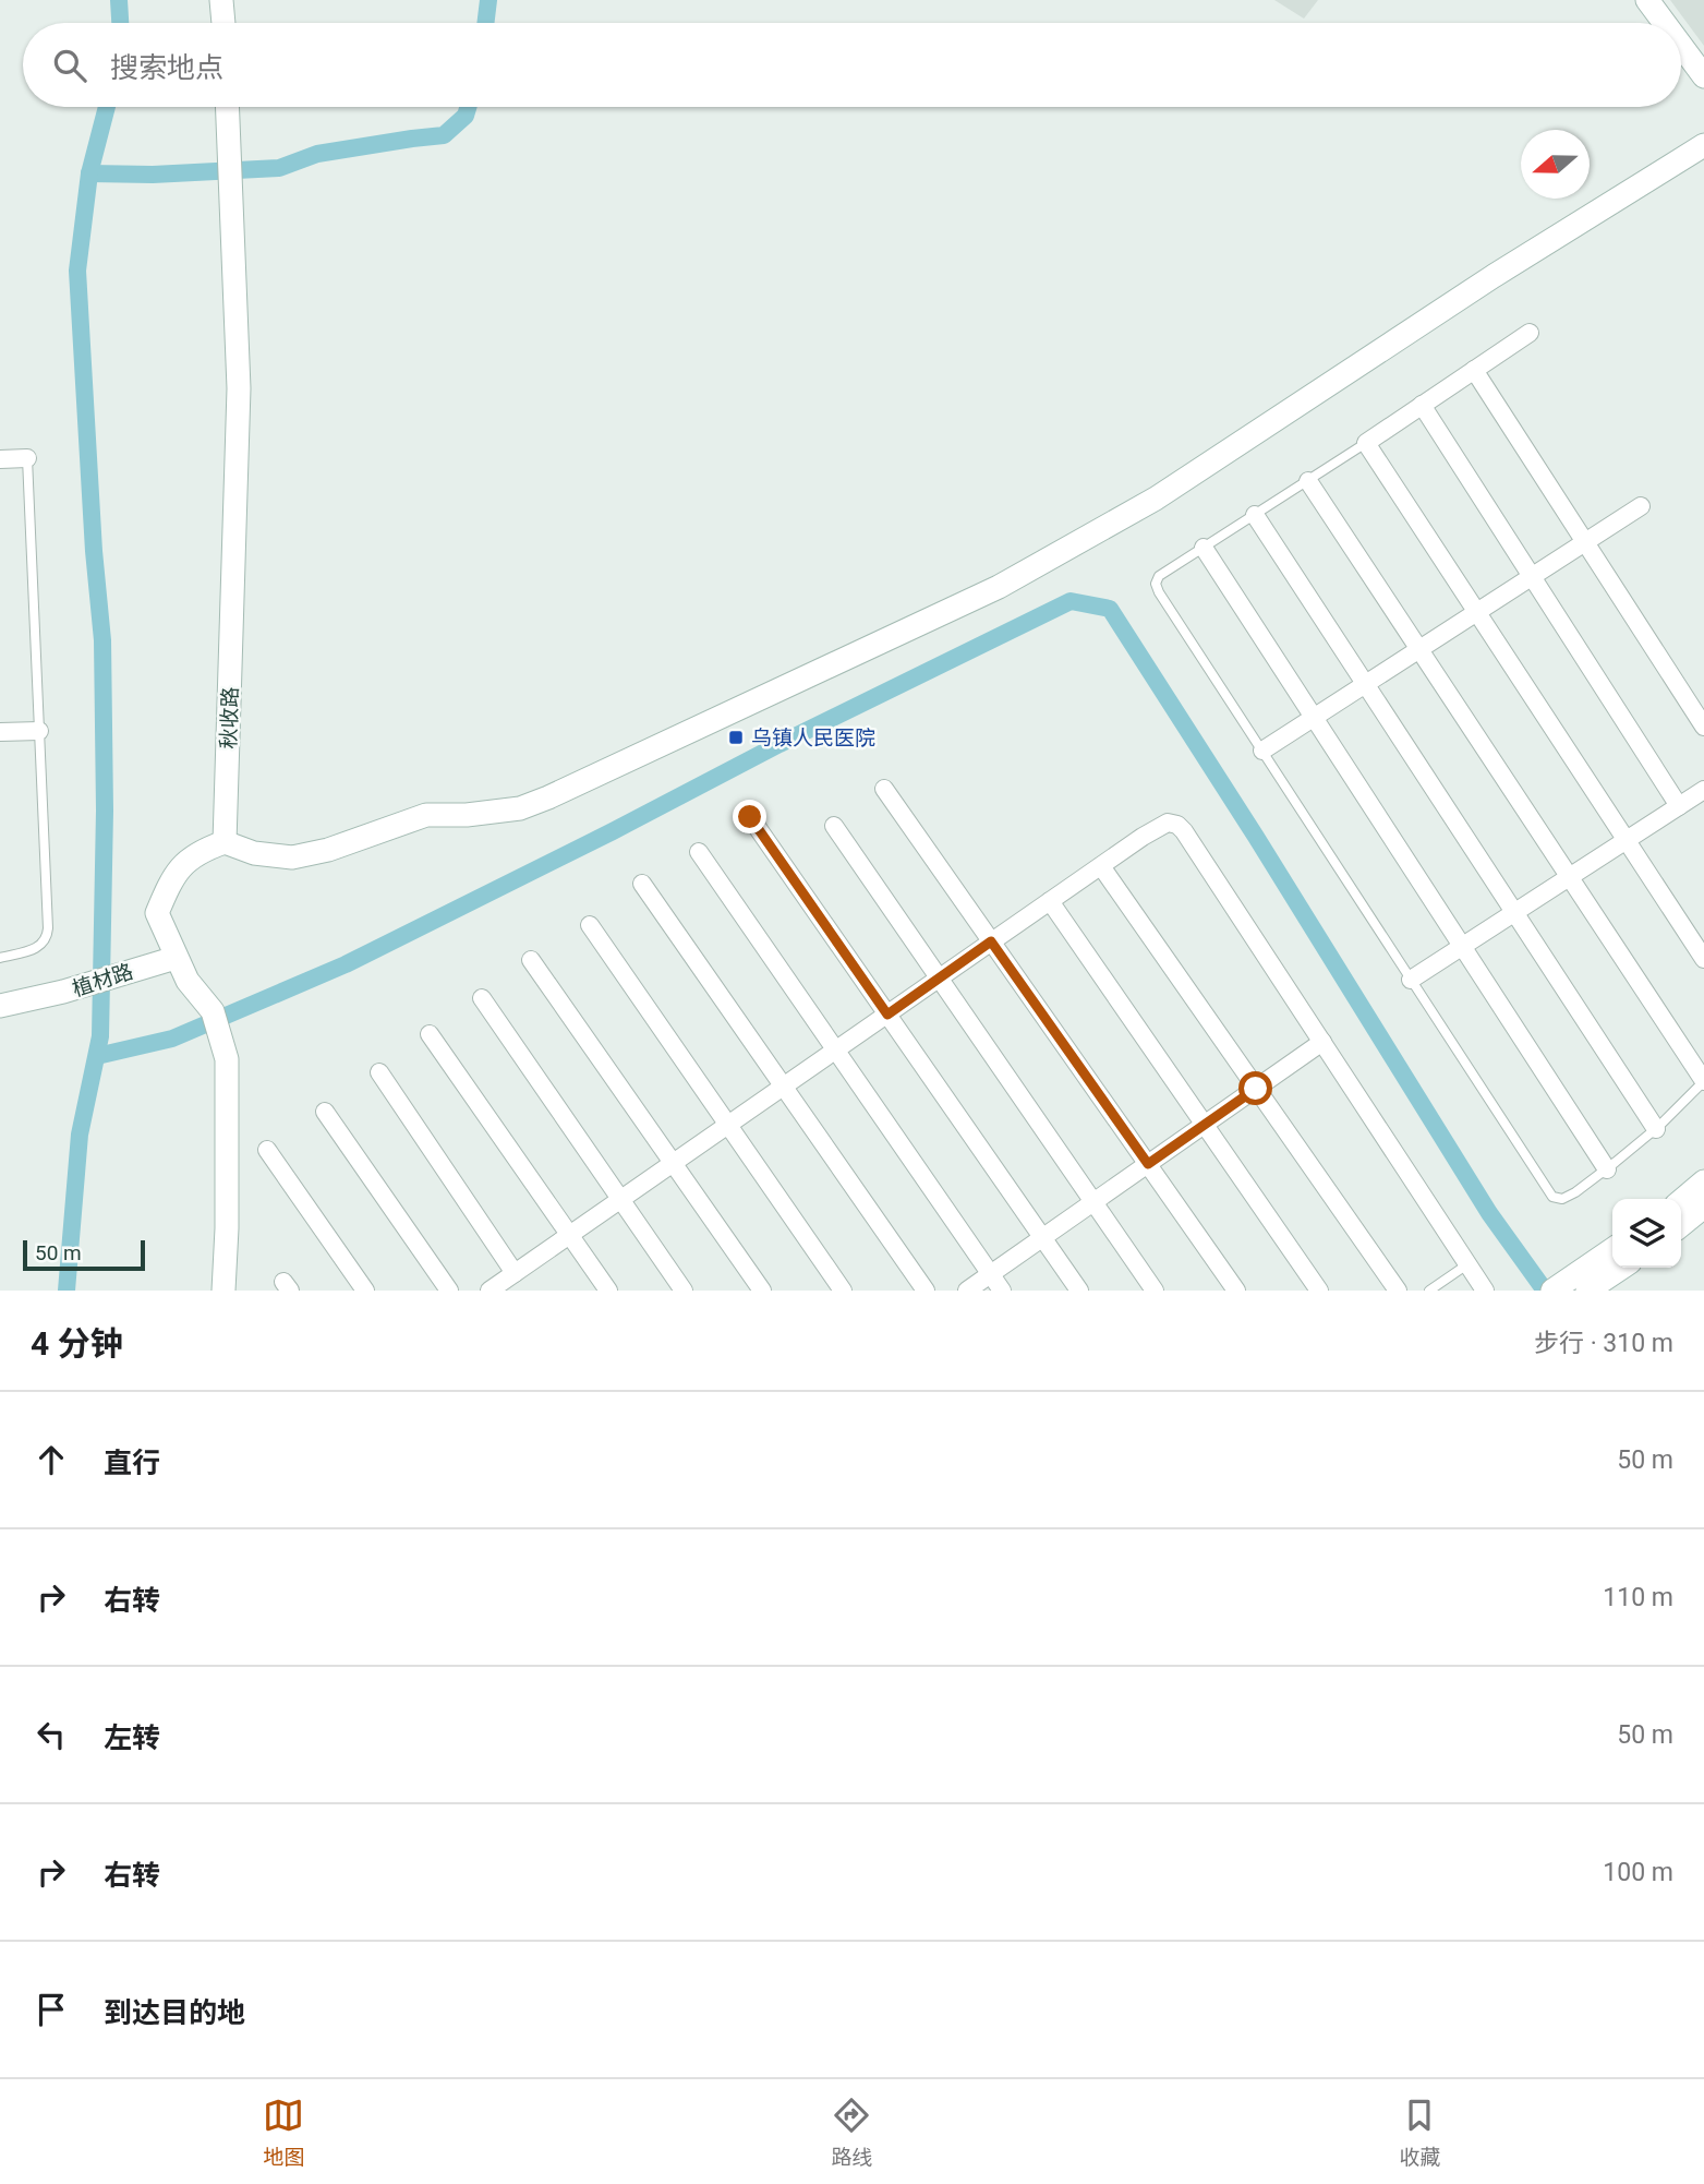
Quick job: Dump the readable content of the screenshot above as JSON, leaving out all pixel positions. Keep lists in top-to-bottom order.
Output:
{
  "streets": {
    "street": ["秋收路", "植材路"]
  },
  "places": {
    "transit": ["乌镇人民医院"]
  },
  "scale_bar": "50 m",
  "north": "left",
  "page": {
    "search": "搜索地点",
    "scale": "50 m",
    "heading": ["4 分钟", "步行 · 310 m"],
    "list": [
      ["直行", "50 m"],
      ["右转", "110 m"],
      ["左转", "50 m"],
      ["右转", "100 m"],
      "到达目的地"
    ],
    "nav": ["地图", "路线", "收藏"]
  }
}
